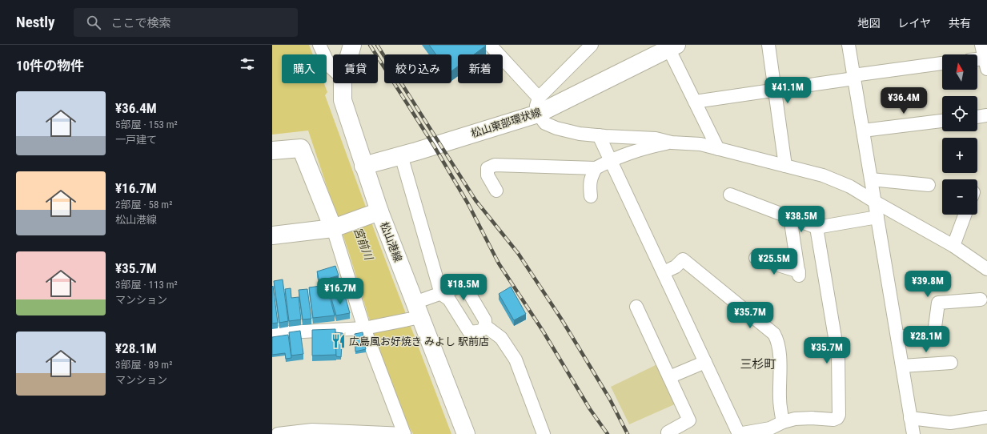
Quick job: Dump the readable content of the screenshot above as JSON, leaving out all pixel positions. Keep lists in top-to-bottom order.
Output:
{
  "streets": {
    "main road": ["松山東部環状線", "松山港線"]
  },
  "crossings": [
    ["松山東部環状線", "松山港線"]
  ],
  "districts": ["三杉町"],
  "water": ["宮前川"],
  "places": {
    "restaurant": ["広島風お好焼き みよし 駅前店"]
  },
  "north": "top",
  "page": {
    "header": "Nestly",
    "search": "ここで検索",
    "nav": ["地図", "レイヤ", "共有"],
    "heading": "10件の物件",
    "map_buttons": ["+", "−"],
    "chip": [
      "購入",
      "賃貸",
      "絞り込み",
      "新着"
    ],
    "price": [
      "¥41.1M",
      "¥36.4M",
      "¥38.5M",
      "¥25.5M",
      "¥39.8M",
      "¥18.5M",
      "¥16.7M",
      "¥35.7M",
      "¥28.1M",
      "¥35.7M"
    ],
    "list": [
      {
        "name": "¥36.4M",
        "note": "5部屋 · 153 m² · 一戸建て"
      },
      {
        "name": "¥16.7M",
        "note": "2部屋 · 58 m² · 松山港線"
      },
      {
        "name": "¥35.7M",
        "note": "3部屋 · 113 m² · マンション"
      },
      {
        "name": "¥28.1M",
        "note": "3部屋 · 89 m² · マンション"
      }
    ]
  }
}
